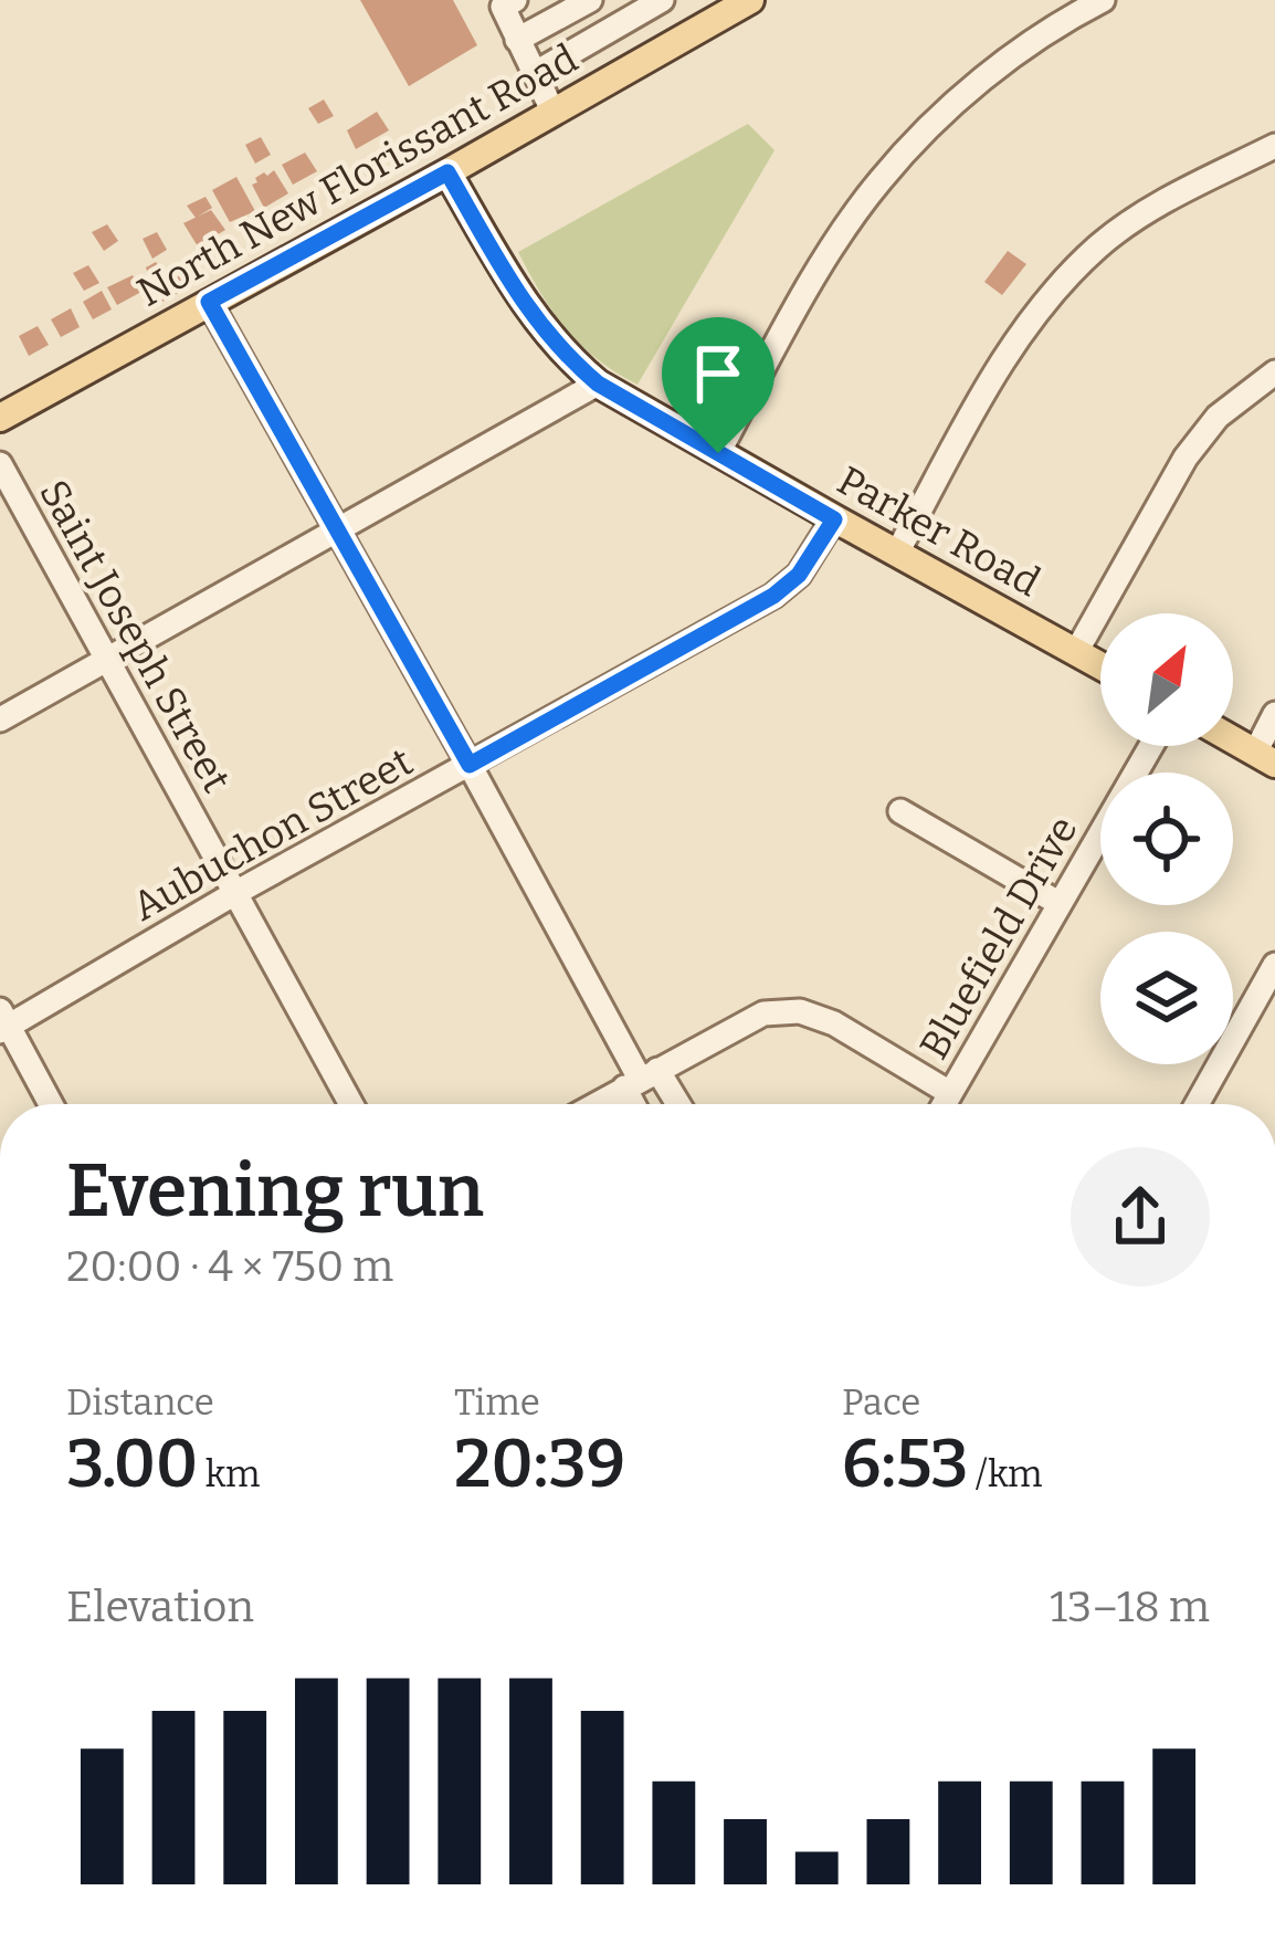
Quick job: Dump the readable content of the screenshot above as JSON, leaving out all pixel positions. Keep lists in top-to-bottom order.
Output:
{
  "streets": {
    "main road": ["North New Florissant Road", "Parker Road"],
    "street": ["Saint Joseph Street", "Aubuchon Street", "Bluefield Drive"]
  },
  "crossings": [
    ["North New Florissant Road", "Parker Road"],
    ["Parker Road", "Aubuchon Street"],
    ["Saint Joseph Street", "Aubuchon Street"]
  ],
  "north": "top right",
  "page": {
    "heading": ["Evening run", "20:00 · 4 × 750 m"],
    "stats": [
      ["Distance", "3.00 km"],
      ["Time", "20:39"],
      ["Pace", "6:53 /km"]
    ],
    "chart": ["Elevation", "13–18 m"]
  }
}
